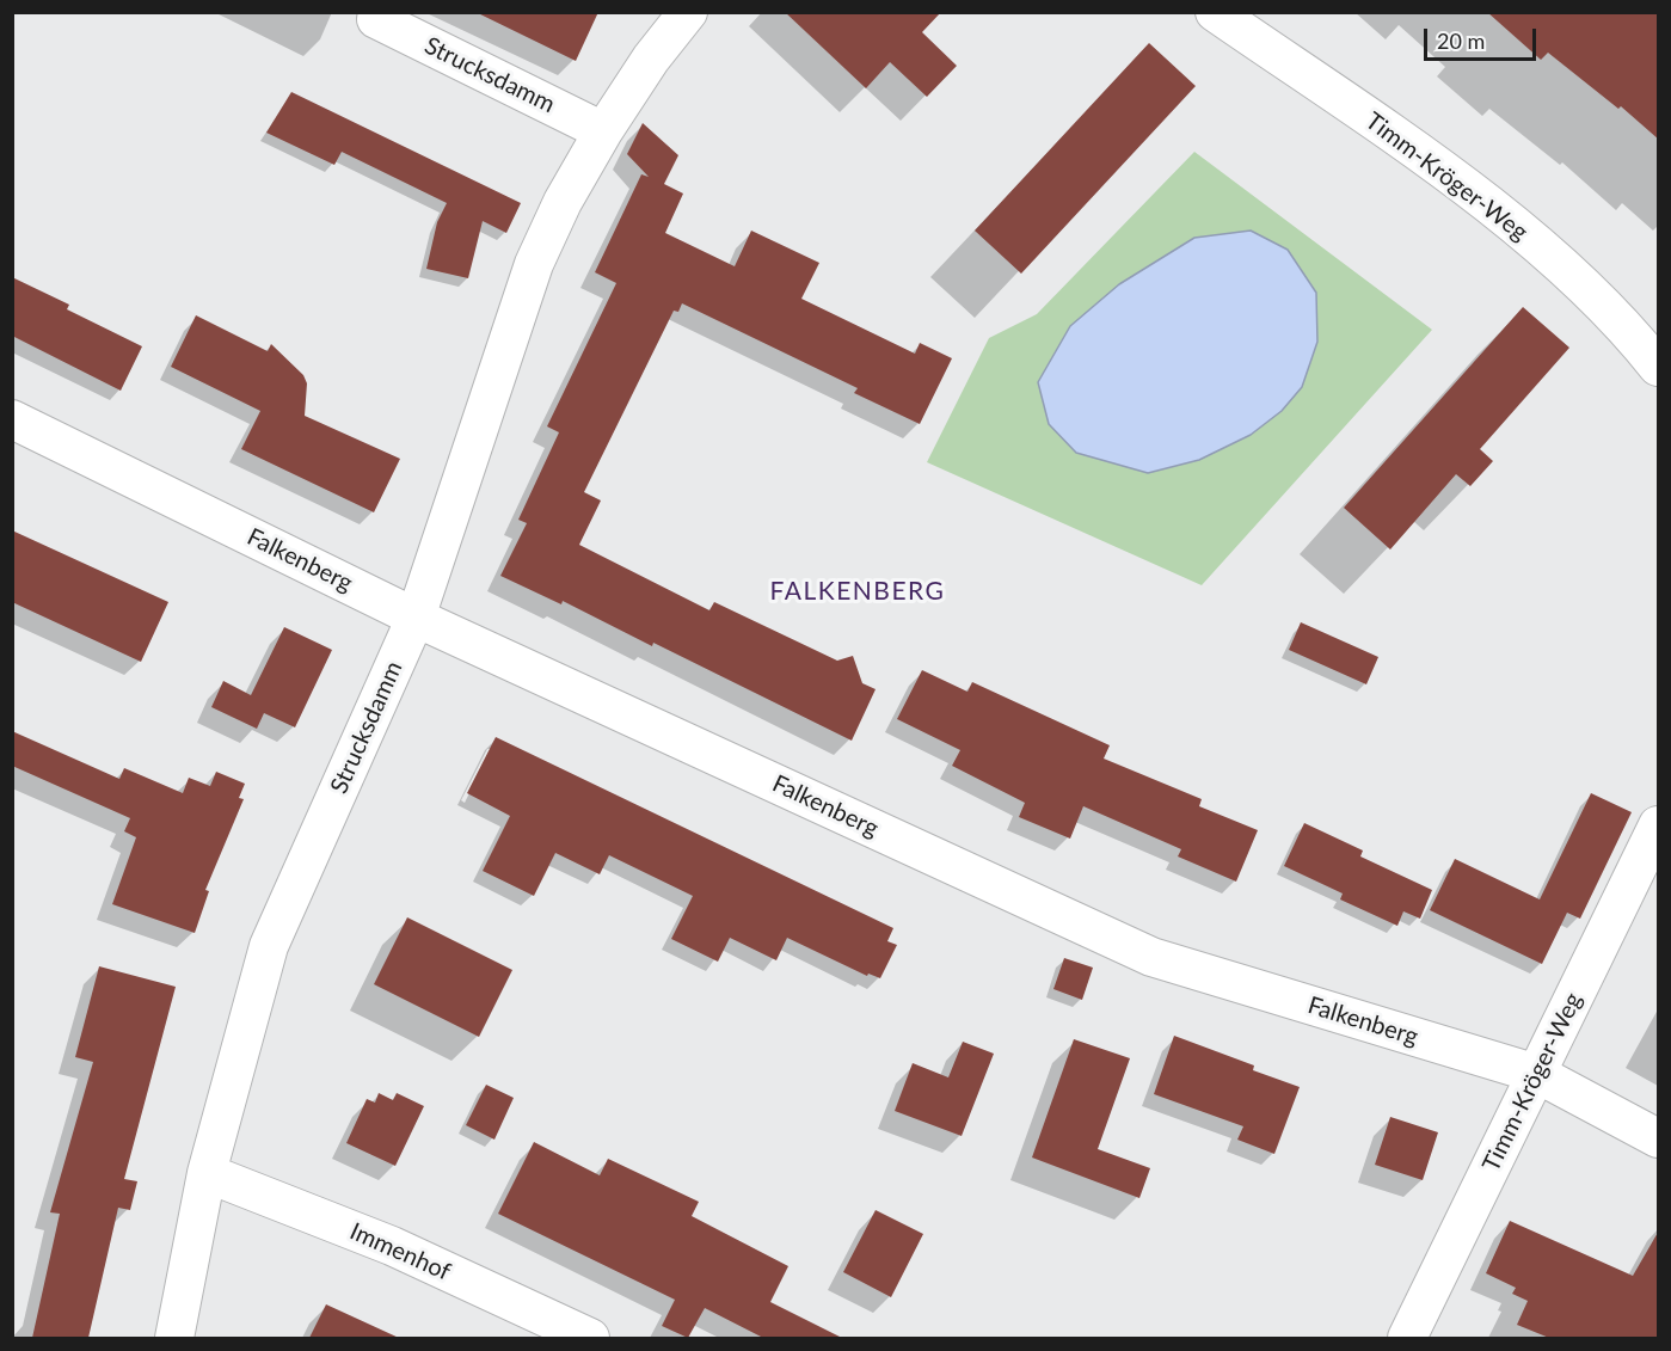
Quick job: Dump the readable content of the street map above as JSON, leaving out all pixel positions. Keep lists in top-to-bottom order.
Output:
{
  "streets": {
    "street": [
      "Strucksdamm",
      "Timm-Kröger-Weg",
      "Falkenberg",
      "Immenhof"
    ]
  },
  "crossings": [
    ["Strucksdamm", "Falkenberg"],
    ["Strucksdamm", "Immenhof"],
    ["Timm-Kröger-Weg", "Falkenberg"]
  ],
  "districts": ["FALKENBERG"],
  "scale_bar": "20 m"
}
